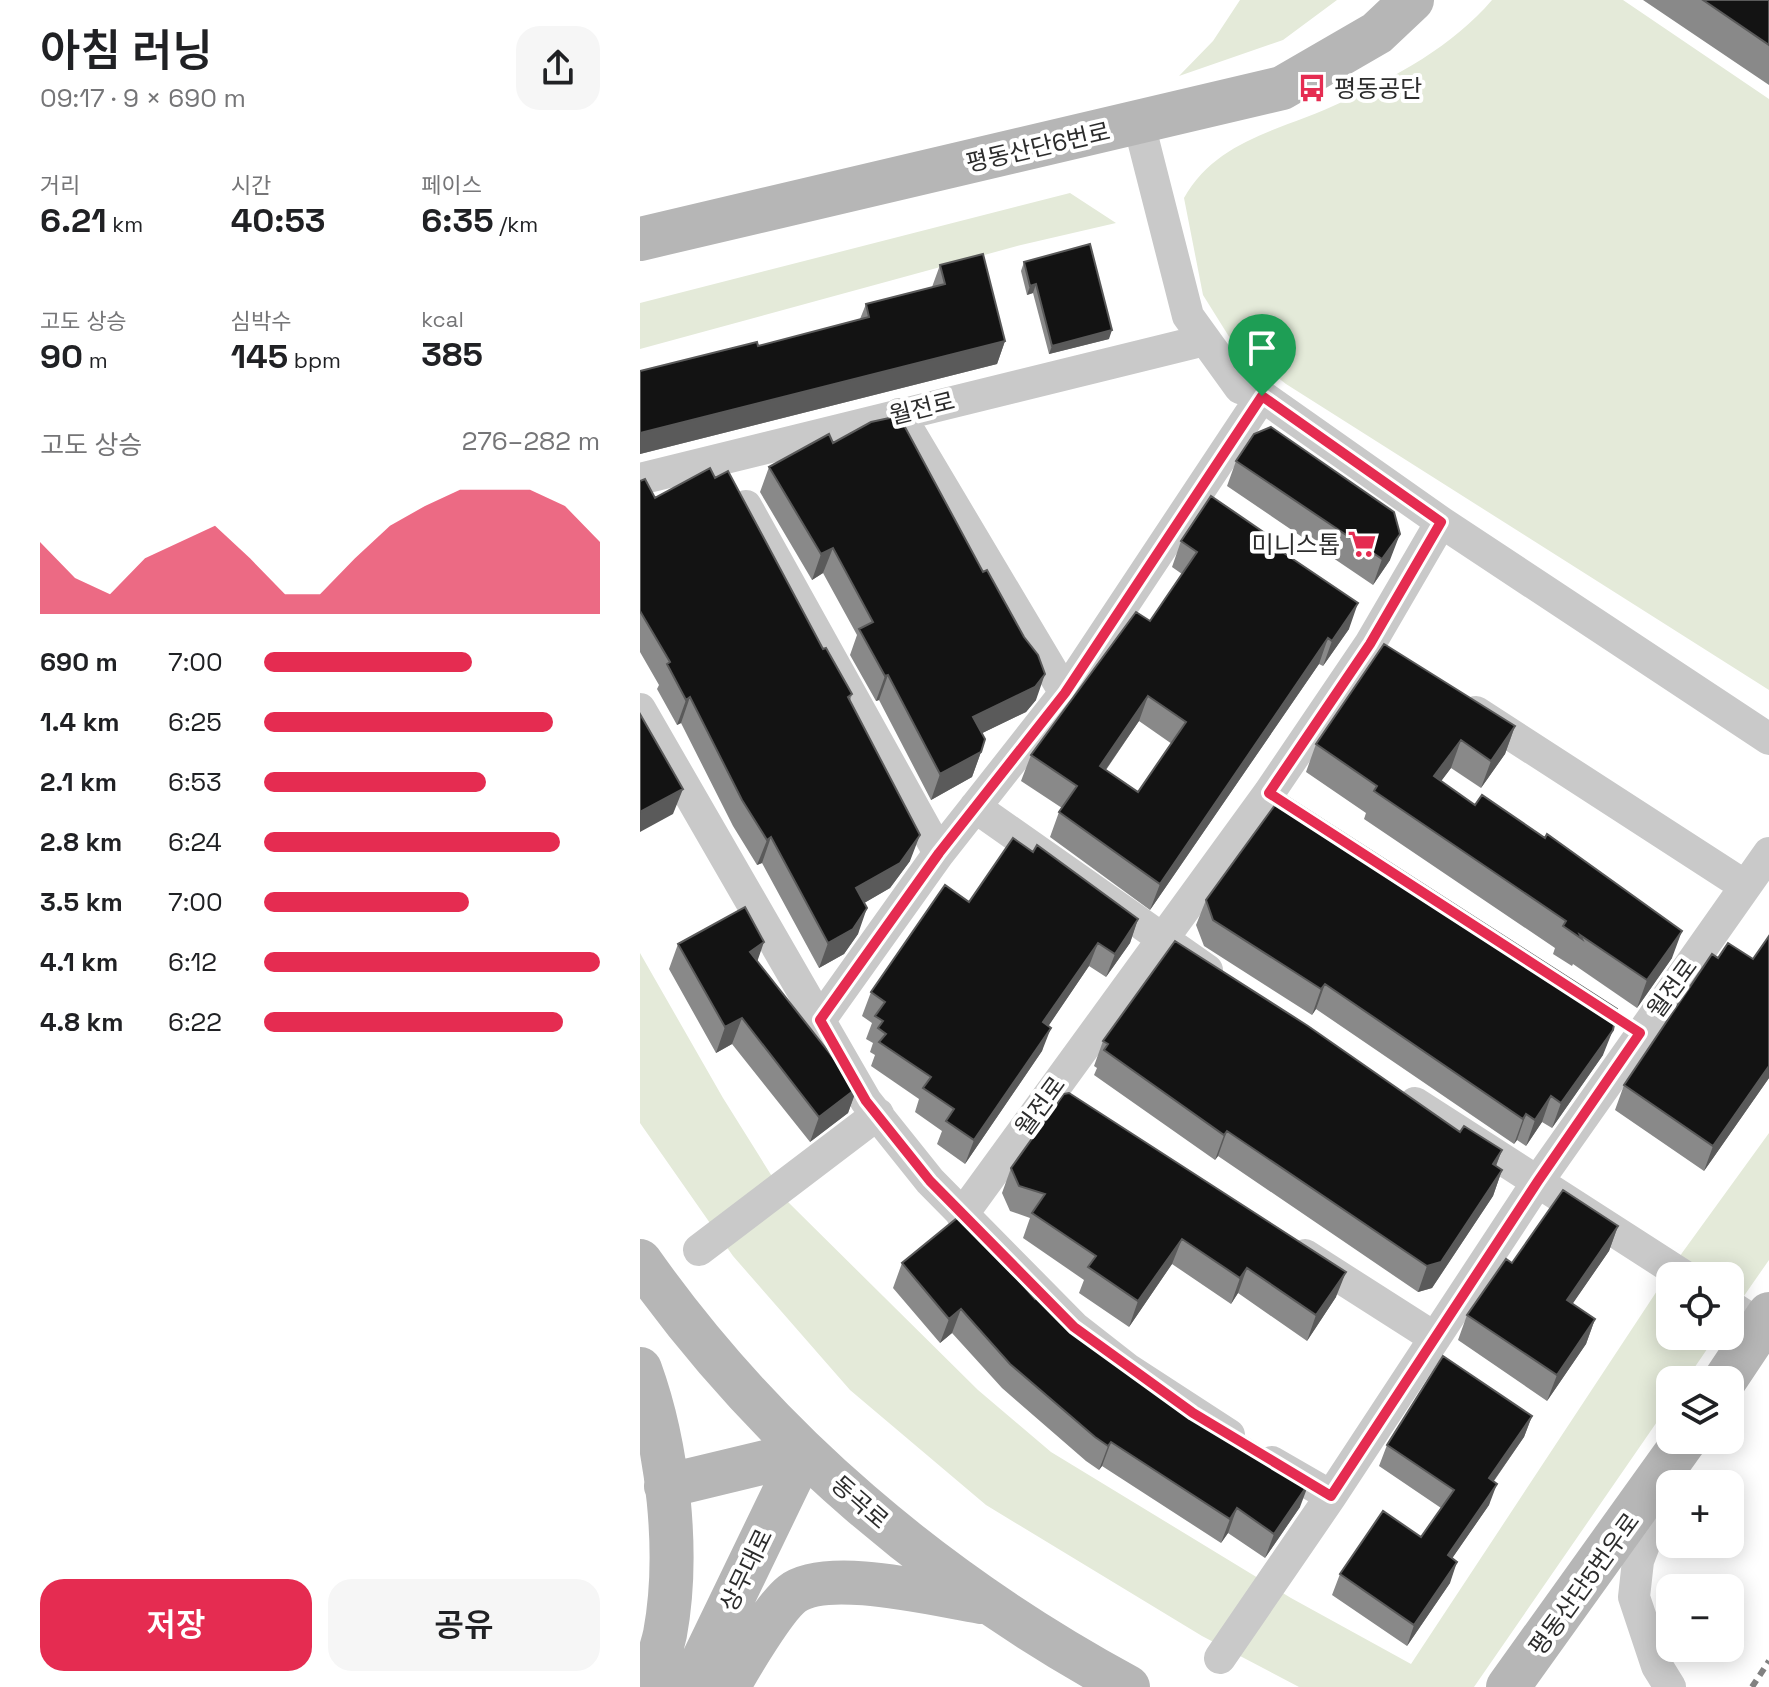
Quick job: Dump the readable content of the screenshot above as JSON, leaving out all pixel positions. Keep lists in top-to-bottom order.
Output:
{
  "streets": {
    "main road": [
      "평동산단6번로",
      "동곡로",
      "상무대로",
      "평동산단5번우로"
    ],
    "street": ["월전로"]
  },
  "crossings": [
    ["동곡로", "상무대로"]
  ],
  "places": {
    "bus stop": ["평동공단"],
    "supermarket": ["미니스톱"]
  },
  "page": {
    "heading": ["아침 러닝", "09:17 · 9 × 690 m"],
    "stats": [
      ["거리", "6.21 km"],
      ["시간", "40:53"],
      ["페이스", "6:35 /km"],
      ["고도 상승", "90 m"],
      ["심박수", "145 bpm"],
      ["kcal", "385"]
    ],
    "chart": ["고도 상승", "276–282 m"],
    "list": [
      {
        "name": "690 m",
        "note": "7:00"
      },
      {
        "name": "1.4 km",
        "note": "6:25"
      },
      {
        "name": "2.1 km",
        "note": "6:53"
      },
      {
        "name": "2.8 km",
        "note": "6:24"
      },
      {
        "name": "3.5 km",
        "note": "7:00"
      },
      {
        "name": "4.1 km",
        "note": "6:12"
      },
      {
        "name": "4.8 km",
        "note": "6:22"
      }
    ],
    "map_buttons": ["+", "−"],
    "buttons": ["저장", "공유"]
  }
}
